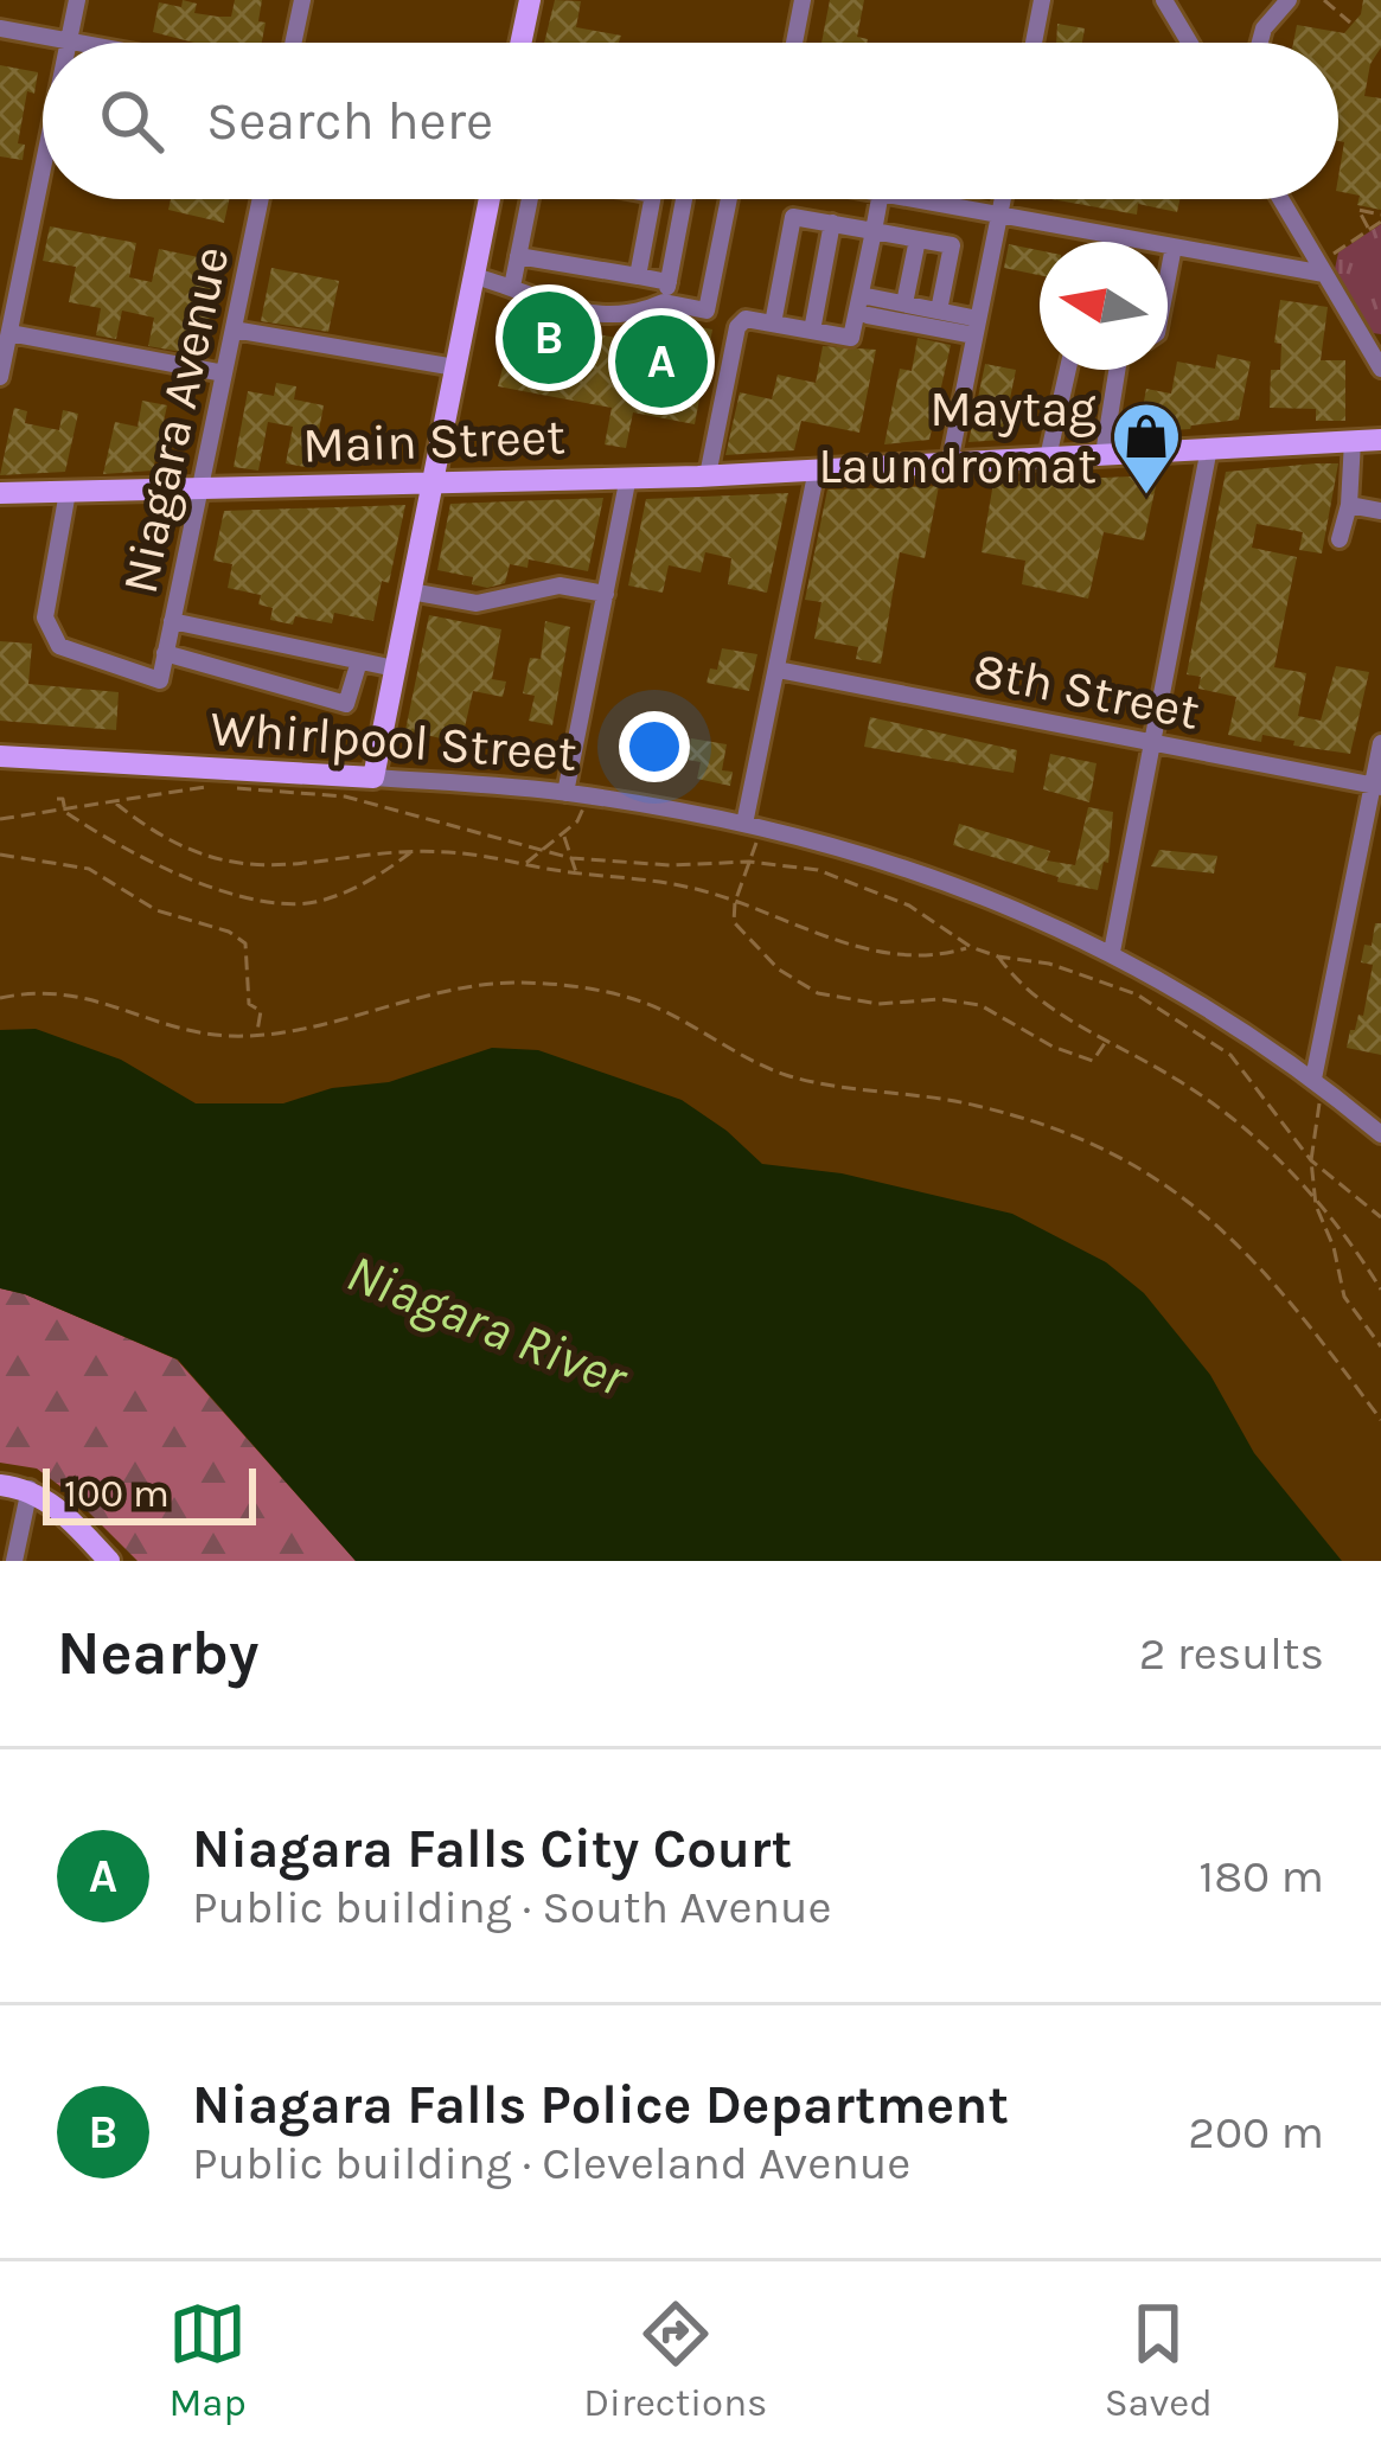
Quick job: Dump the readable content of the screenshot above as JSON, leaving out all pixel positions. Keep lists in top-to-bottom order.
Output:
{
  "streets": {
    "main road": ["Main Street", "Whirlpool Street"],
    "street": ["Niagara Avenue", "8th Street"]
  },
  "crossings": [
    ["Niagara Avenue", "Main Street"]
  ],
  "water": ["Niagara River"],
  "places": {
    "shop": ["Maytag Laundromat"]
  },
  "scale_bar": "100 m",
  "north": "left",
  "page": {
    "search": "Search here",
    "pins": ["B", "A"],
    "scale": "100 m",
    "heading": ["Nearby", "2 results"],
    "list": [
      {
        "mark": "A",
        "name": "Niagara Falls City Court",
        "note": "Public building · South Avenue",
        "value": "180 m"
      },
      {
        "mark": "B",
        "name": "Niagara Falls Police Department",
        "note": "Public building · Cleveland Avenue",
        "value": "200 m"
      }
    ],
    "nav": ["Map", "Directions", "Saved"]
  }
}
